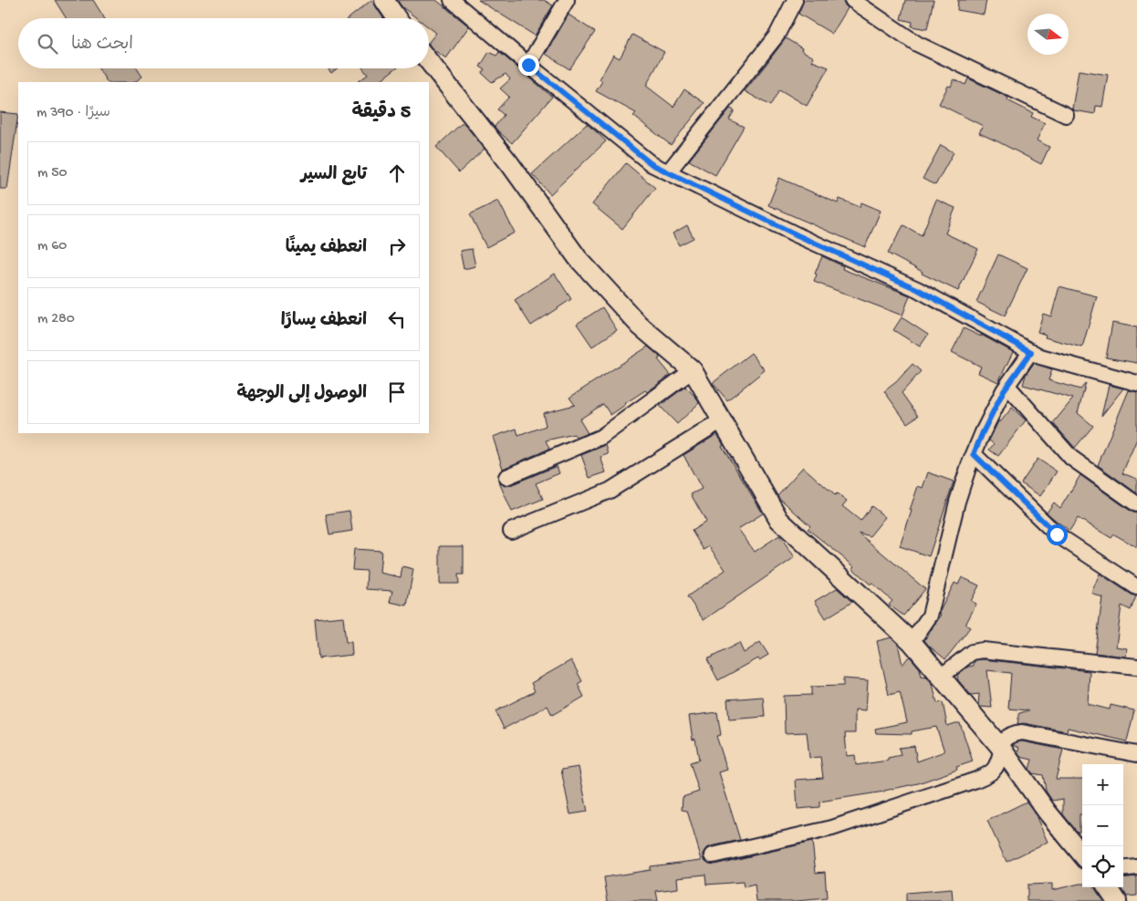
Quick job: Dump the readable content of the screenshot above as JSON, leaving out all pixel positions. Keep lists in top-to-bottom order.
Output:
{
  "north": "right",
  "page": {
    "search": "ابحث هنا",
    "heading": ["5 دقيقة", "سيرًا · 390 m"],
    "list": [
      ["تابع السير", "50 m"],
      ["انعطف يمينًا", "60 m"],
      ["انعطف يسارًا", "280 m"],
      "الوصول إلى الوجهة"
    ],
    "map_buttons": ["+", "−"]
  }
}
